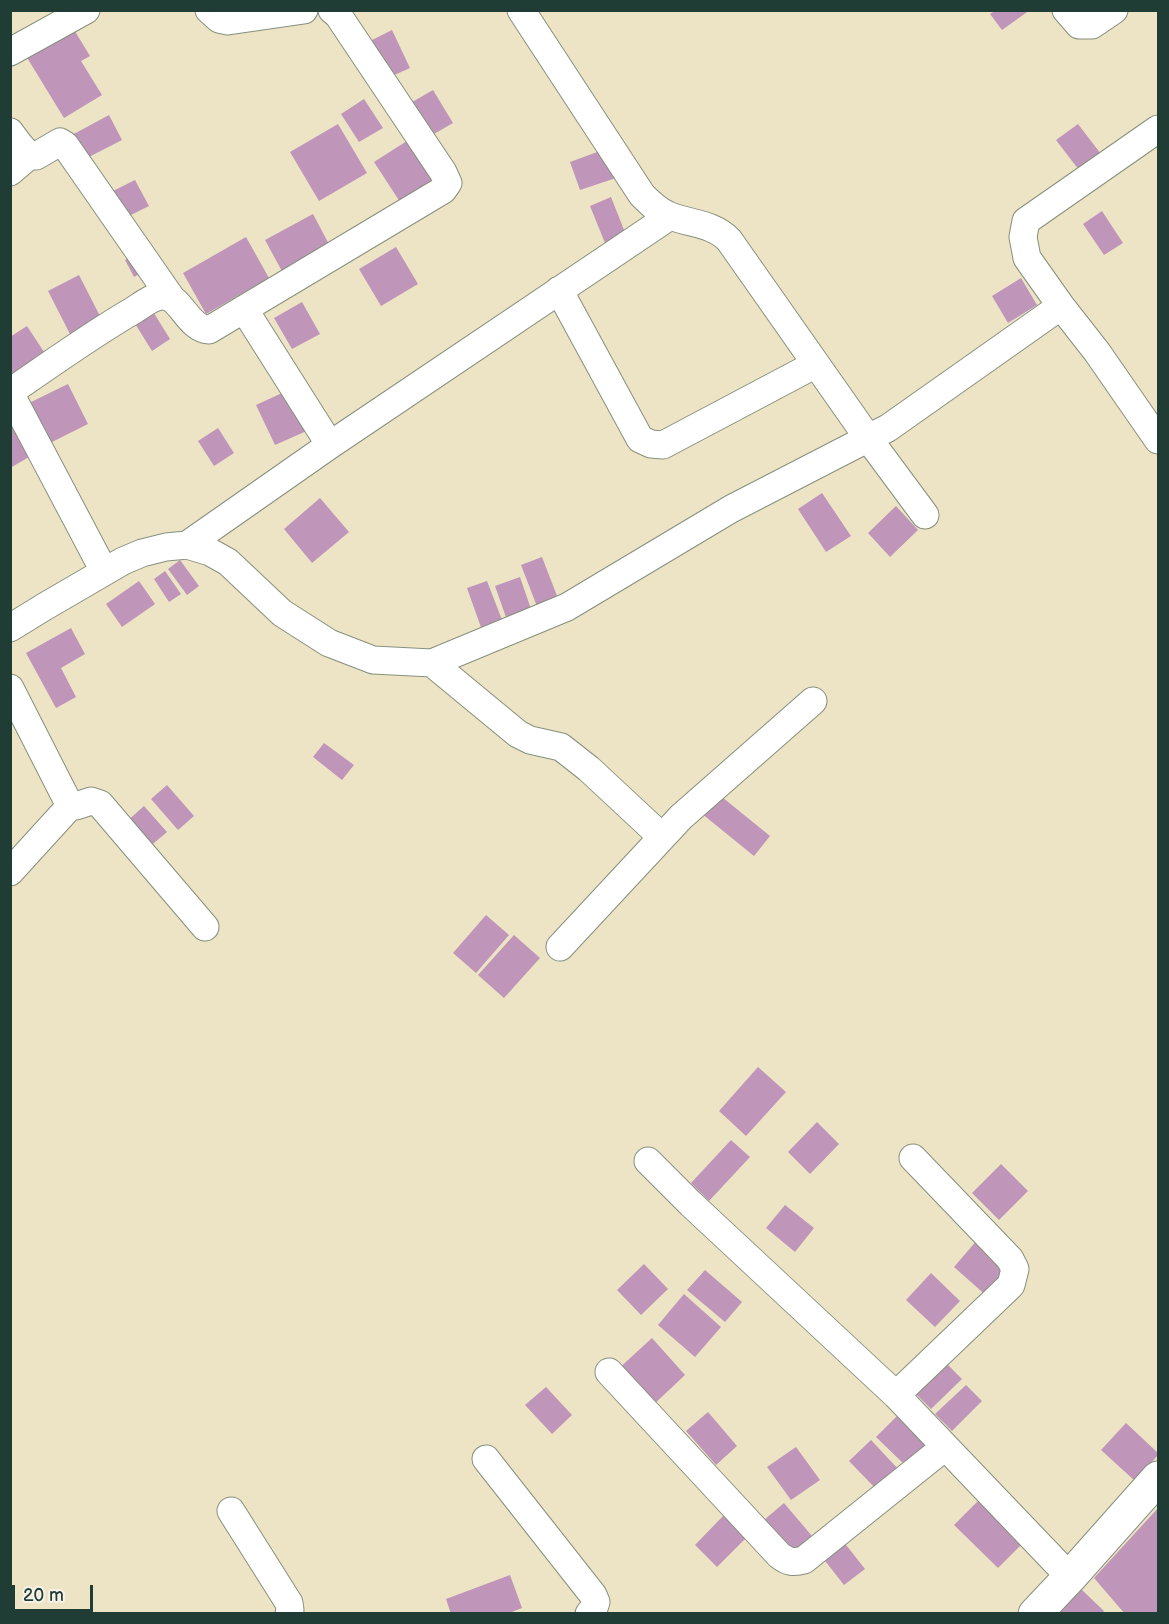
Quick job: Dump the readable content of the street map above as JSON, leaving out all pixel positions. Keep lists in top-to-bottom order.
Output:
{
  "scale_bar": "20 m"
}
